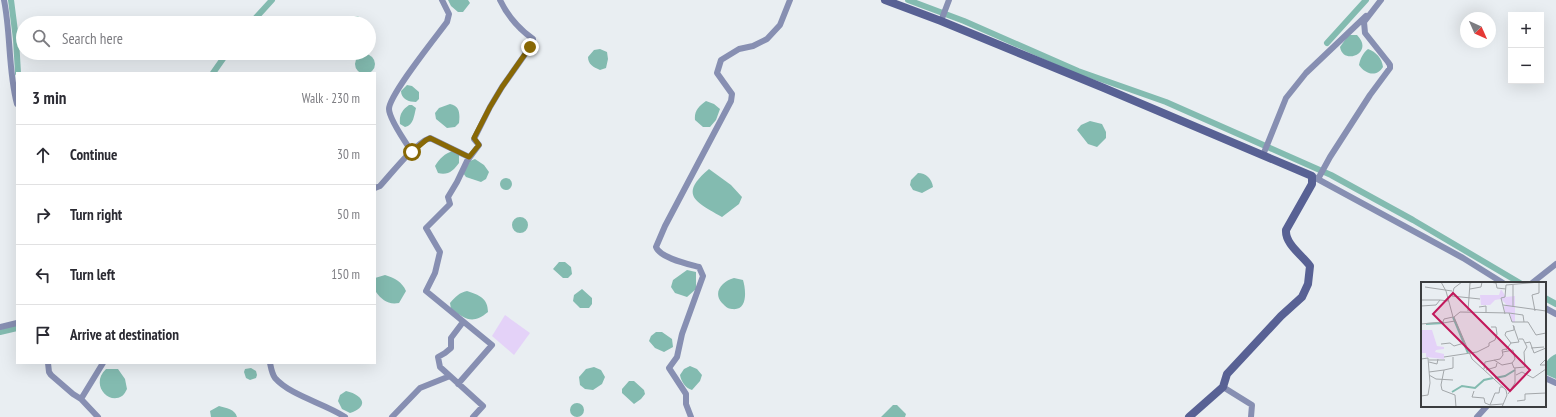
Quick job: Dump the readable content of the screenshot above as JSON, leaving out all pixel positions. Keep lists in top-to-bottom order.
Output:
{
  "north": "bottom right",
  "page": {
    "map_buttons": ["+", "−"],
    "search": "Search here",
    "heading": ["3 min", "Walk · 230 m"],
    "list": [
      ["Continue", "30 m"],
      ["Turn right", "50 m"],
      ["Turn left", "150 m"],
      "Arrive at destination"
    ]
  }
}
